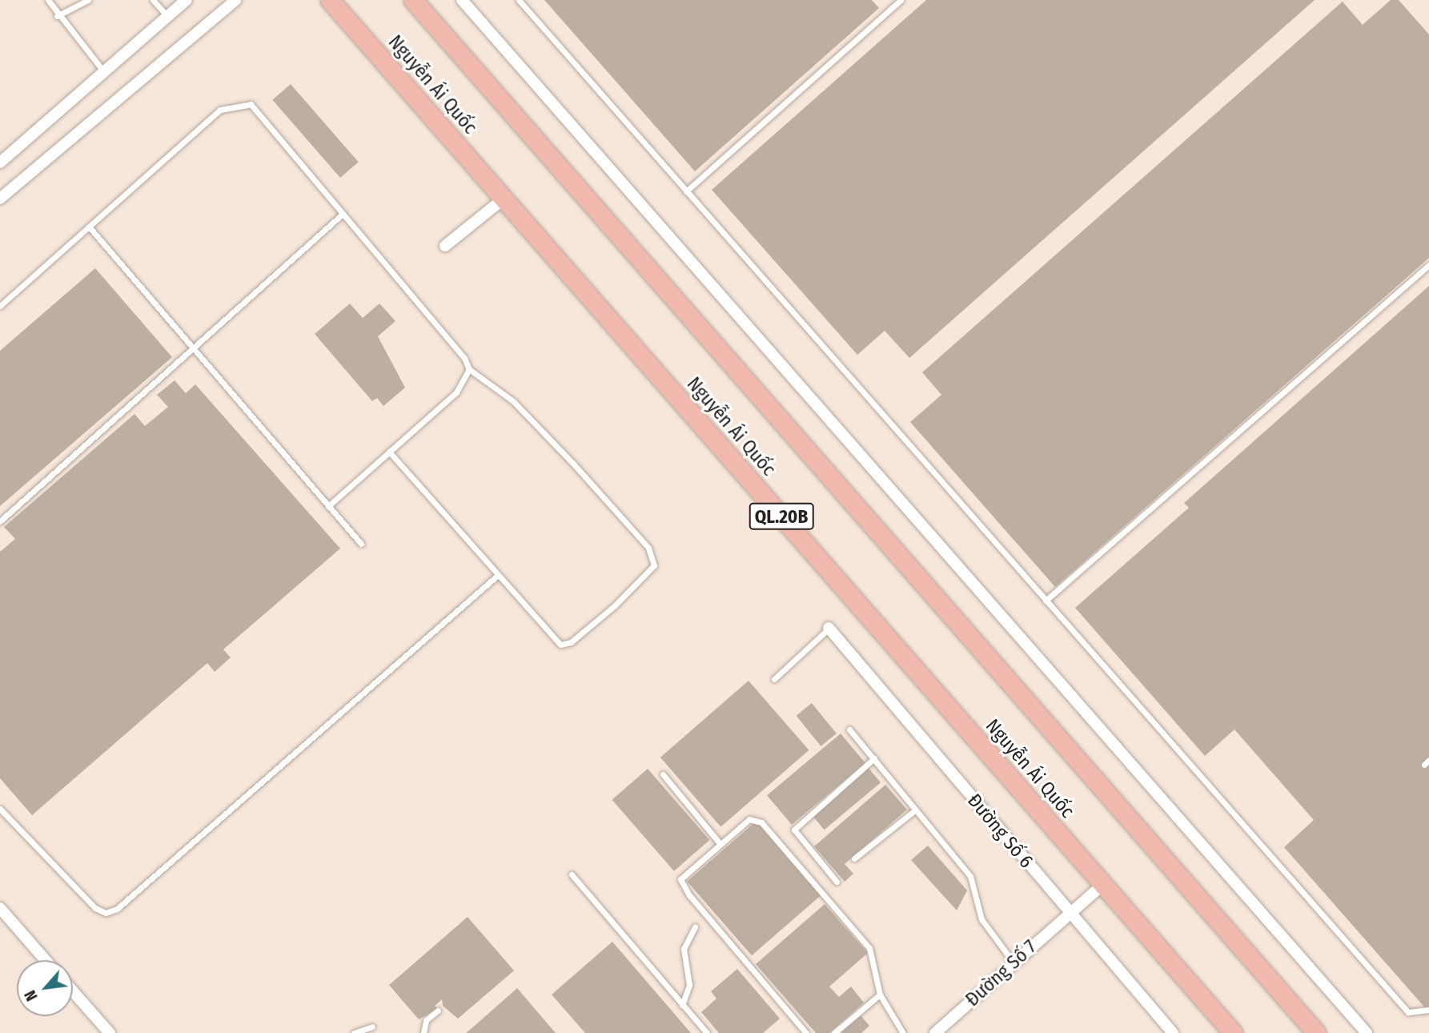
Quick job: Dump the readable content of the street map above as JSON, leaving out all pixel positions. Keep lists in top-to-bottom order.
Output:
{
  "streets": {
    "main road": ["Nguyễn Ái Quốc", "QL.20B"],
    "street": ["Đường Số 6", "Đường Số 7"]
  },
  "crossings": [
    ["Nguyễn Ái Quốc", "Đường Số 7"],
    ["Đường Số 6", "Đường Số 7"]
  ],
  "north": "bottom left"
}
